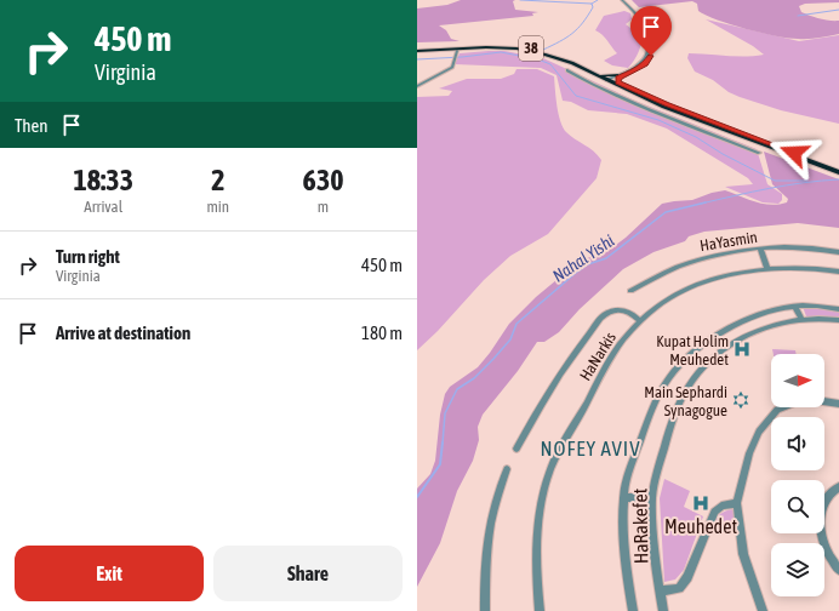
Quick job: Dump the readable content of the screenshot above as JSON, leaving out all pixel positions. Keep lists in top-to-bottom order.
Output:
{
  "streets": {
    "highway": ["38"],
    "street": ["HaYasmin", "HaNarkis", "HaRakefet"]
  },
  "districts": ["NOFEY AVIV"],
  "water": ["Nahal Yishi"],
  "places": {
    "hospital": ["Kupat Holim Meuhedet", "Meuhedet"],
    "synagogue": ["Main Sephardi Synagogue"]
  },
  "north": "right",
  "page": {
    "turn": ["450 m", "Virginia"],
    "then": "Then",
    "eta": [
      "18:33",
      "Arrival",
      "2",
      "min",
      "630",
      "m"
    ],
    "list": [
      {
        "name": "Turn right",
        "note": "Virginia",
        "value": "450 m"
      },
      {
        "name": "Arrive at destination",
        "value": "180 m"
      }
    ],
    "buttons": ["Exit", "Share"]
  }
}
